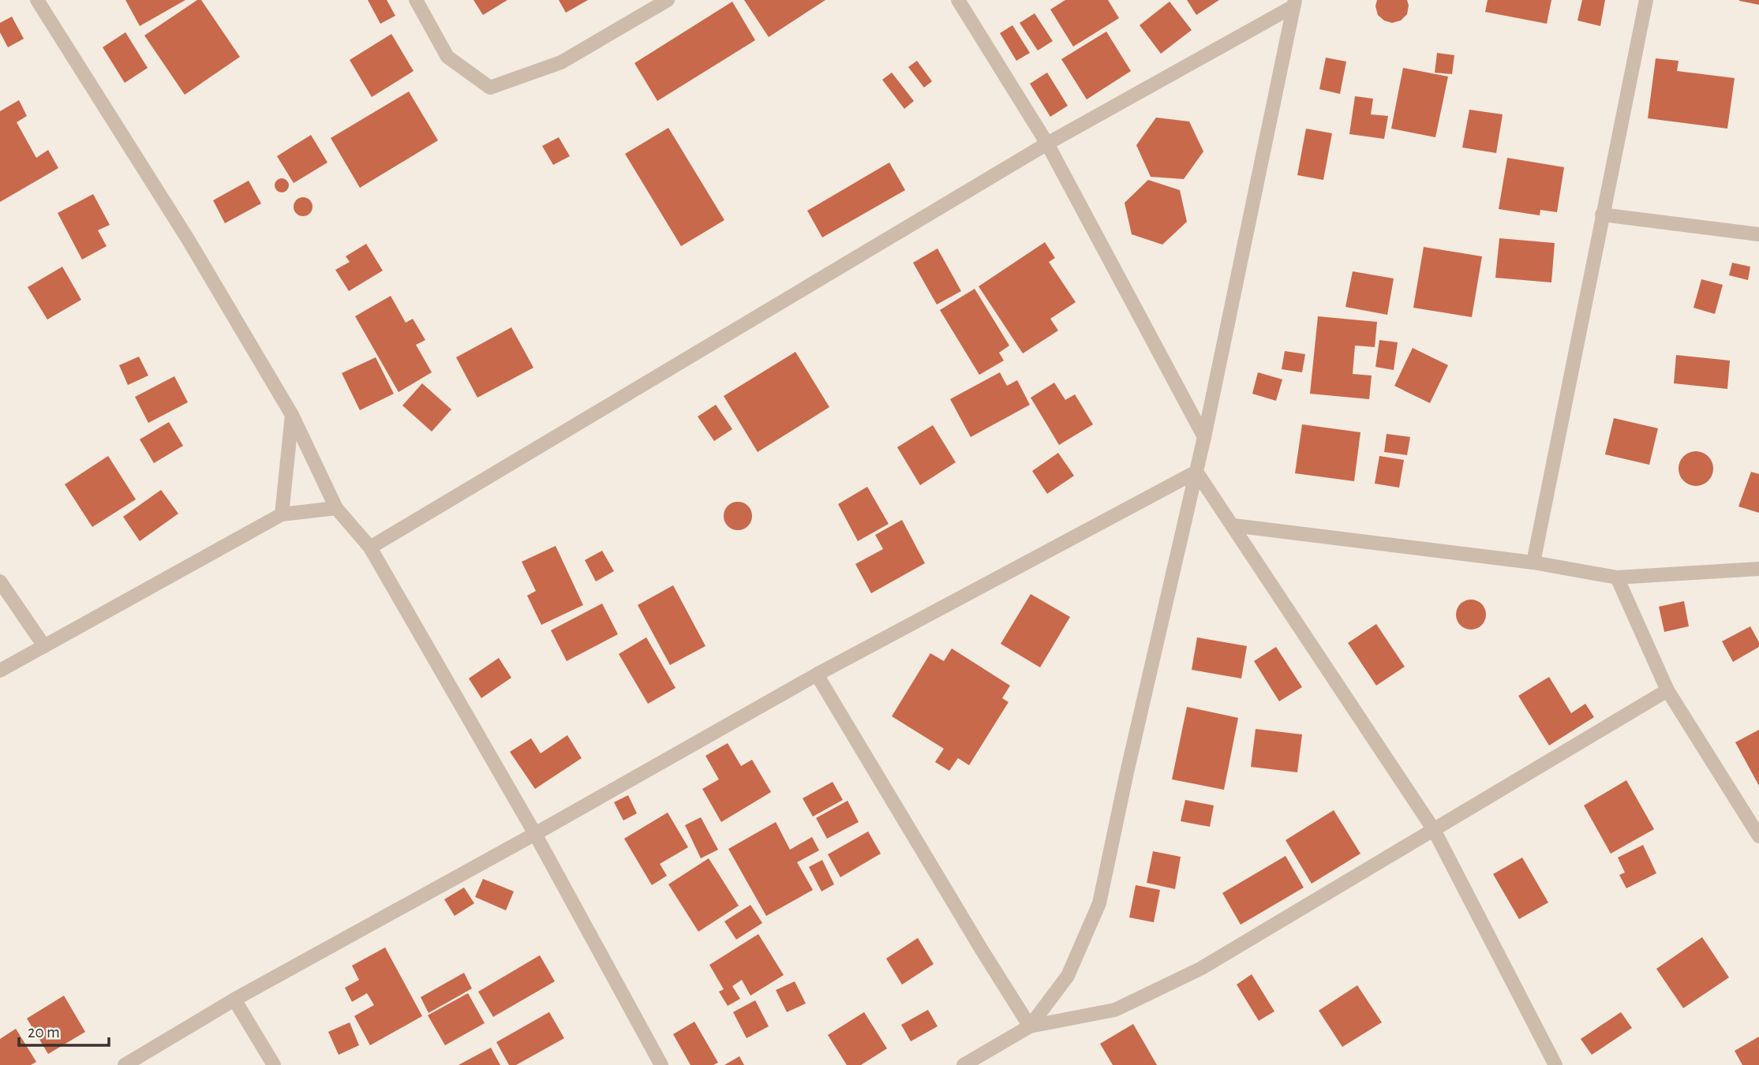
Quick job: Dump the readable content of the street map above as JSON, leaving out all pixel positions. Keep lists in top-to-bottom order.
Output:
{
  "scale_bar": "20 m"
}
